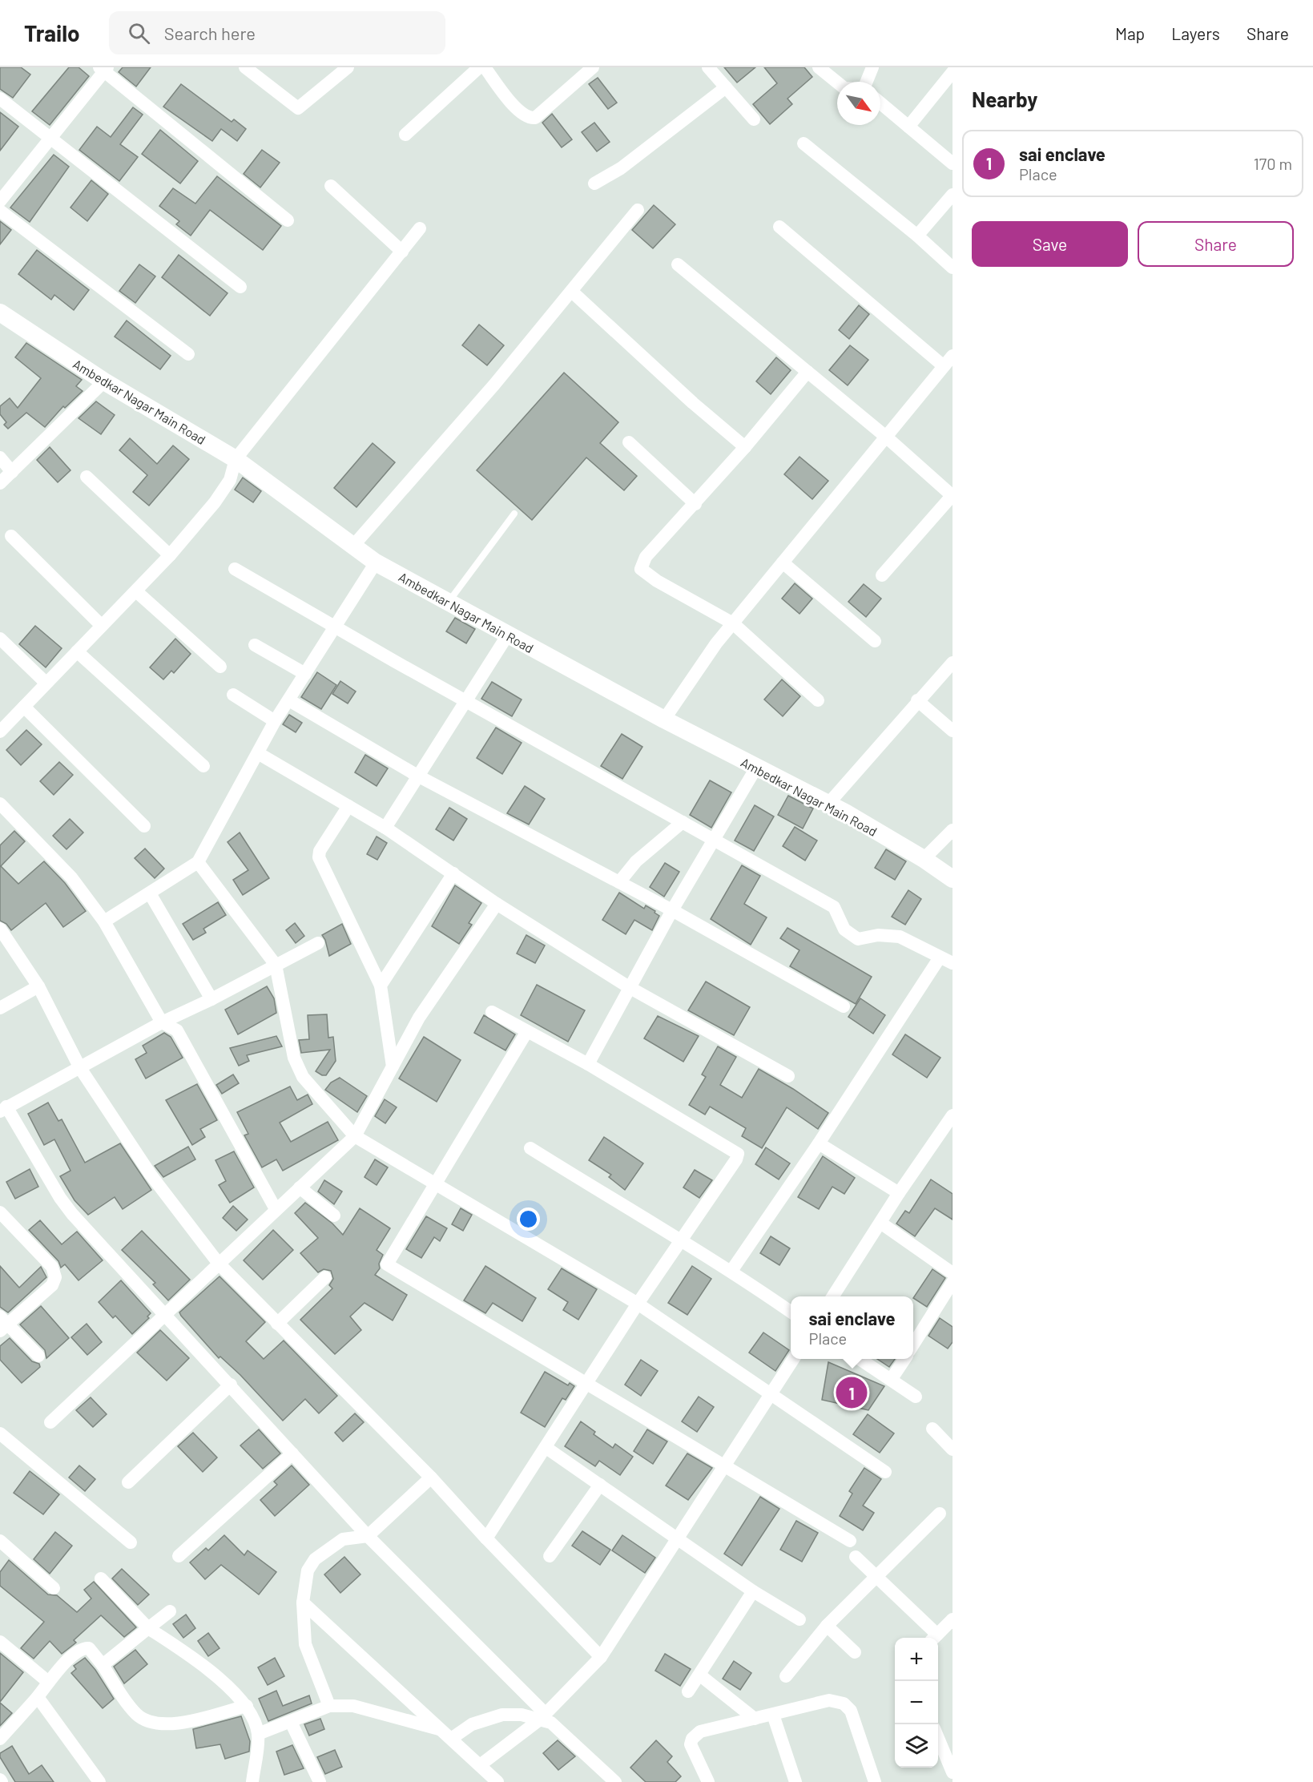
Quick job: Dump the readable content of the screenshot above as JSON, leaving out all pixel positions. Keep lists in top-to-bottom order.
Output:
{
  "streets": {
    "street": ["Ambedkar Nagar Main Road"]
  },
  "north": "bottom right",
  "page": {
    "header": "Trailo",
    "search": "Search here",
    "nav": ["Map", "Layers", "Share"],
    "heading": "Nearby",
    "list": [
      {
        "mark": "1",
        "name": "sai enclave",
        "note": "Place",
        "value": "170 m"
      }
    ],
    "buttons": ["Save", "Share"],
    "popup": ["sai enclave", "Place"],
    "pins": "1",
    "map_buttons": ["+", "−"]
  }
}
